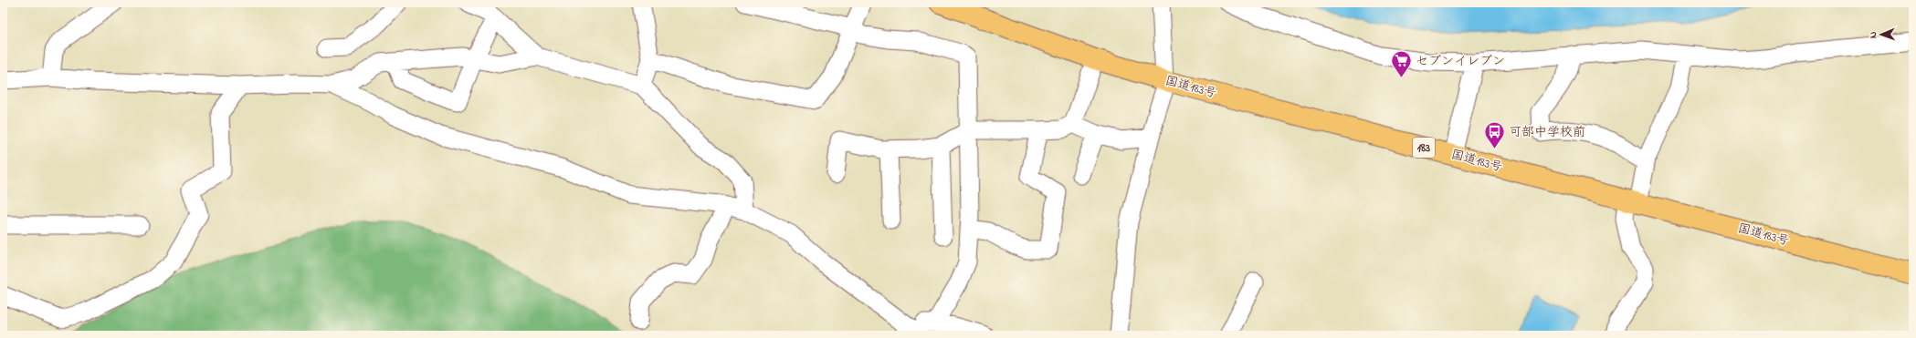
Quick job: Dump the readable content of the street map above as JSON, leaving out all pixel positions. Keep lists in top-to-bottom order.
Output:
{
  "streets": {
    "highway": ["国道183号", "183"]
  },
  "places": {
    "supermarket": ["セブンイレブン"],
    "bus stop": ["可部中学校前"]
  },
  "north": "left"
}
